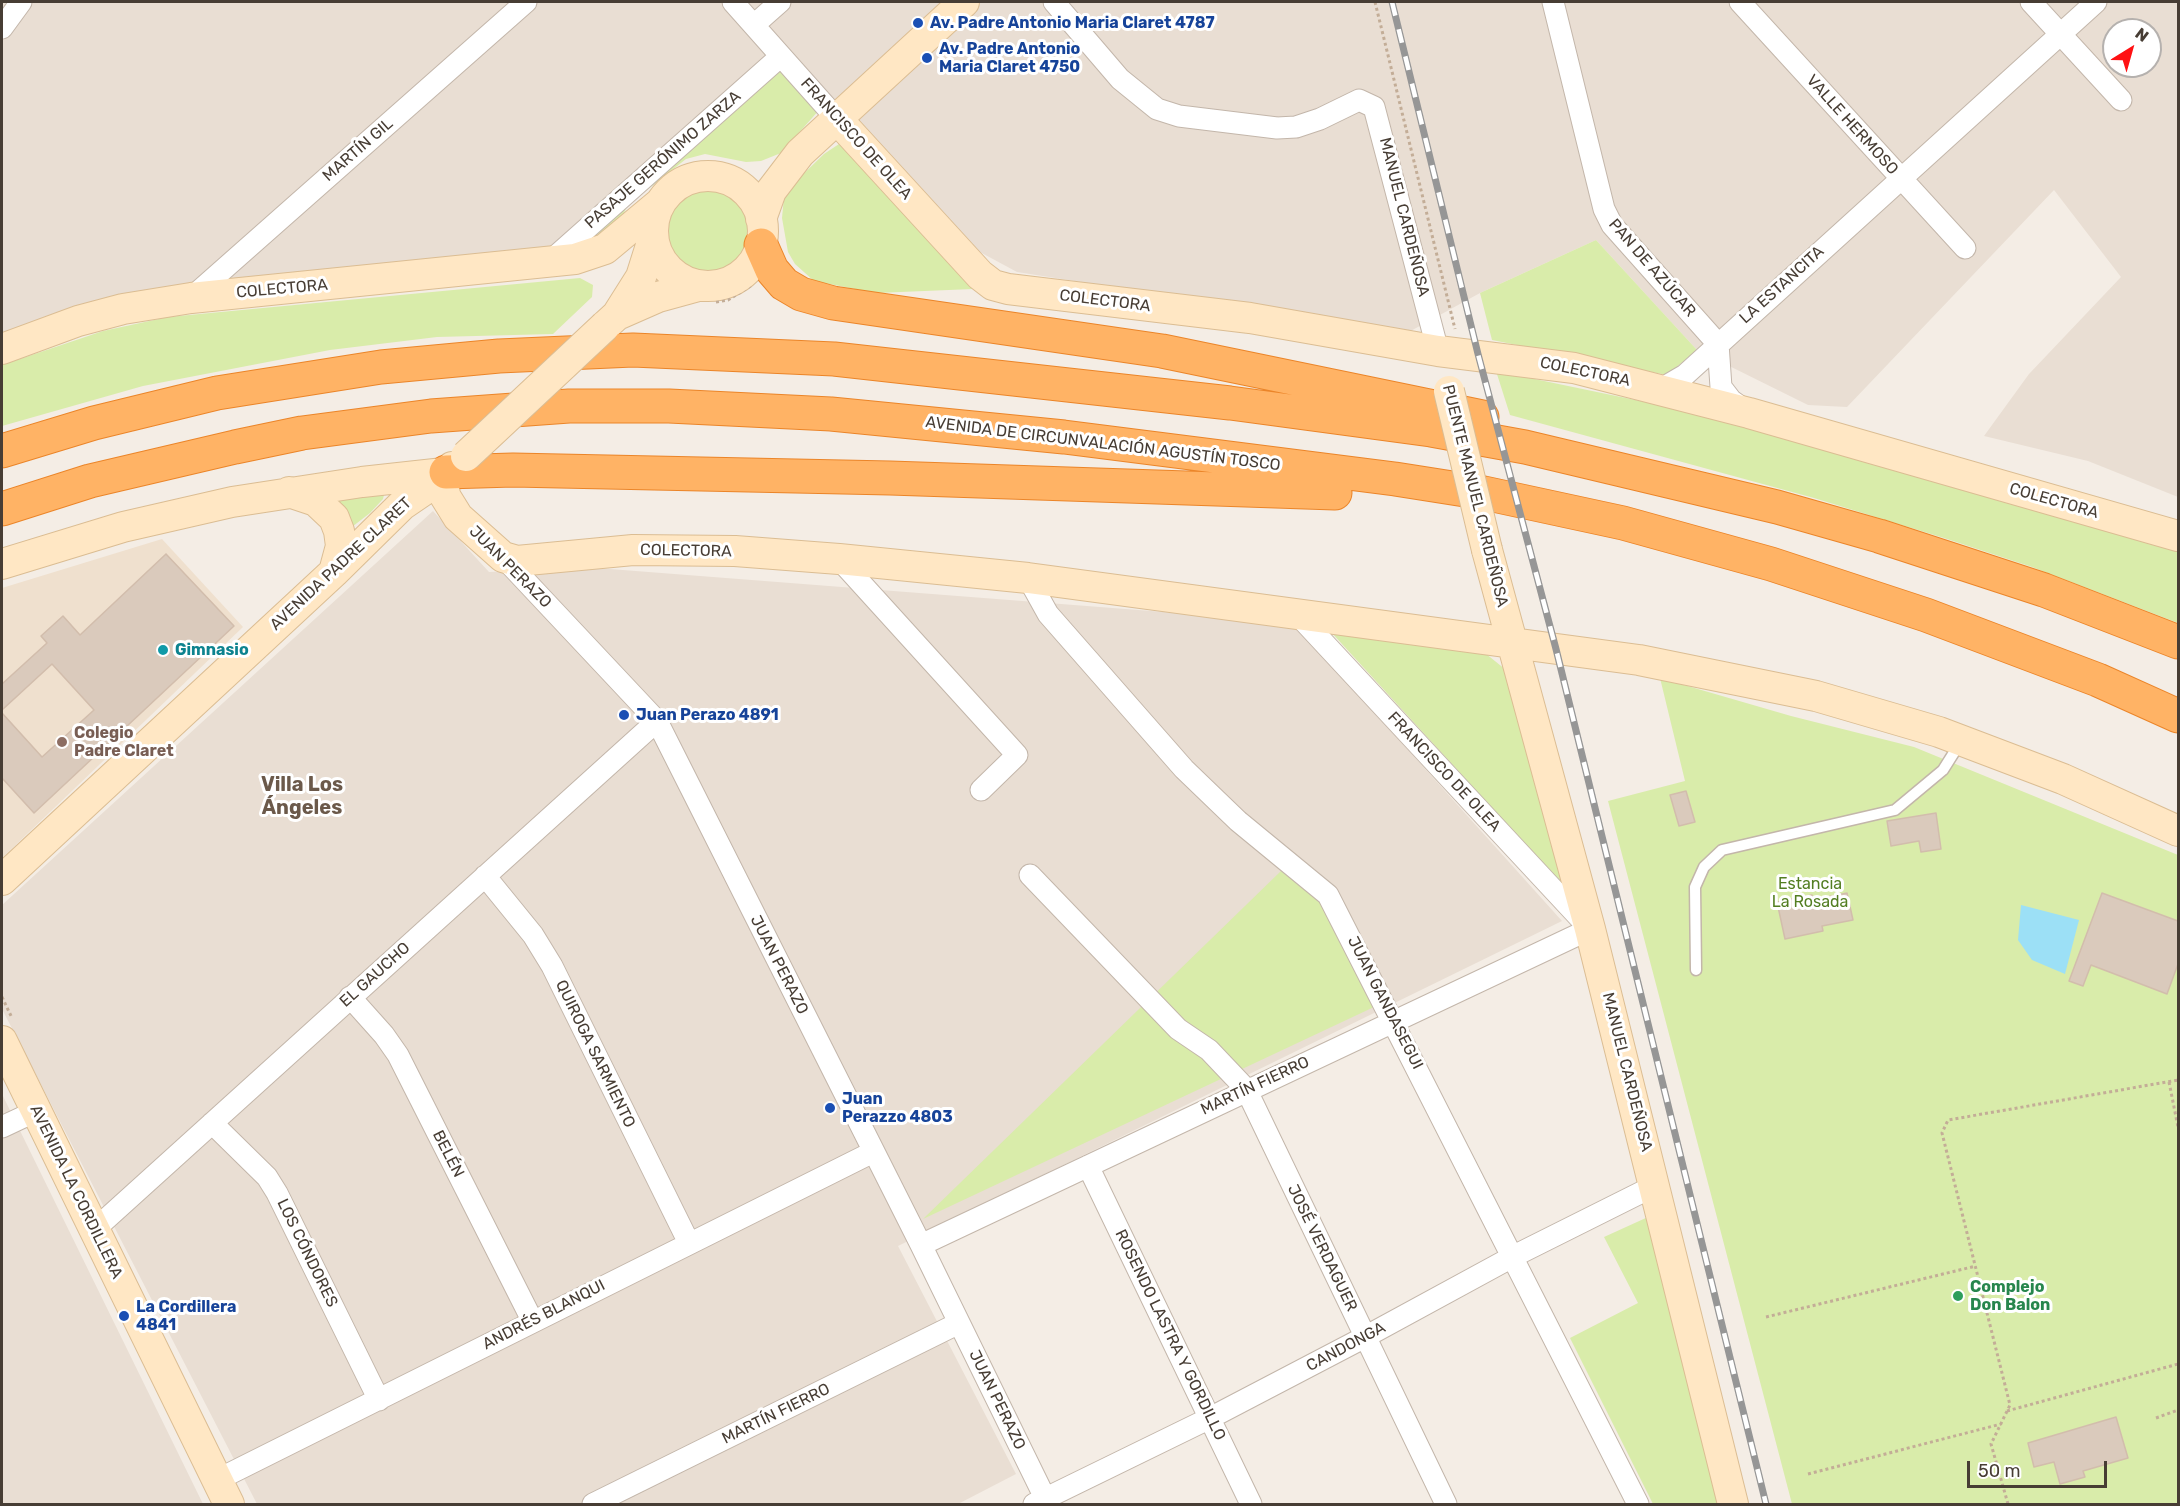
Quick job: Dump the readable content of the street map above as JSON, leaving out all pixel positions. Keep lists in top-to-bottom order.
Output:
{
  "streets": {
    "highway": ["AVENIDA DE CIRCUNVALACIÓN AGUSTÍN TOSCO"],
    "main road": [
      "FRANCISCO DE OLEA",
      "MANUEL CARDEÑOSA",
      "COLECTORA",
      "PUENTE MANUEL CARDEÑOSA",
      "AVENIDA PADRE CLARET",
      "JUAN PERAZO",
      "AVENIDA LA CORDILLERA"
    ],
    "street": [
      "VALLE HERMOSO",
      "MARTÍN GIL",
      "PASAJE GERÓNIMO ZARZA",
      "PAN DE AZÚCAR",
      "LA ESTANCITA",
      "EL GAUCHO",
      "JUAN GANDASEGUI",
      "QUIROGA SARMIENTO",
      "MARTÍN FIERRO",
      "BELÉN",
      "JOSÉ VERDAGUER",
      "LOS CÓNDORES",
      "ANDRÉS BLANQUI",
      "ROSENDO LASTRA Y GORDILLO",
      "CANDONGA"
    ]
  },
  "crossings": [
    ["VALLE HERMOSO", "LA ESTANCITA"],
    ["FRANCISCO DE OLEA", "PASAJE GERÓNIMO ZARZA"],
    ["FRANCISCO DE OLEA", "MANUEL CARDEÑOSA"],
    ["FRANCISCO DE OLEA", "COLECTORA"],
    ["FRANCISCO DE OLEA", "MARTÍN FIERRO"],
    ["MARTÍN GIL", "COLECTORA"],
    ["PASAJE GERÓNIMO ZARZA", "COLECTORA"],
    ["MANUEL CARDEÑOSA", "COLECTORA"],
    ["MANUEL CARDEÑOSA", "PUENTE MANUEL CARDEÑOSA"],
    ["MANUEL CARDEÑOSA", "MARTÍN FIERRO"],
    ["MANUEL CARDEÑOSA", "CANDONGA"],
    ["PAN DE AZÚCAR", "LA ESTANCITA"],
    ["LA ESTANCITA", "COLECTORA"],
    ["COLECTORA", "PUENTE MANUEL CARDEÑOSA"],
    ["COLECTORA", "AVENIDA PADRE CLARET"],
    ["COLECTORA", "JUAN PERAZO"],
    ["COLECTORA", "JUAN GANDASEGUI"],
    ["AVENIDA PADRE CLARET", "JUAN PERAZO"],
    ["JUAN PERAZO", "EL GAUCHO"],
    ["JUAN PERAZO", "MARTÍN FIERRO"],
    ["JUAN PERAZO", "ANDRÉS BLANQUI"],
    ["JUAN PERAZO", "CANDONGA"],
    ["EL GAUCHO", "QUIROGA SARMIENTO"],
    ["EL GAUCHO", "BELÉN"],
    ["EL GAUCHO", "AVENIDA LA CORDILLERA"],
    ["EL GAUCHO", "LOS CÓNDORES"],
    ["JUAN GANDASEGUI", "MARTÍN FIERRO"],
    ["JUAN GANDASEGUI", "CANDONGA"],
    ["QUIROGA SARMIENTO", "ANDRÉS BLANQUI"],
    ["MARTÍN FIERRO", "JOSÉ VERDAGUER"],
    ["MARTÍN FIERRO", "ROSENDO LASTRA Y GORDILLO"],
    ["BELÉN", "ANDRÉS BLANQUI"],
    ["AVENIDA LA CORDILLERA", "ANDRÉS BLANQUI"],
    ["JOSÉ VERDAGUER", "CANDONGA"],
    ["LOS CÓNDORES", "ANDRÉS BLANQUI"],
    ["ROSENDO LASTRA Y GORDILLO", "CANDONGA"]
  ],
  "districts": ["Villa Los Ángeles"],
  "parks": ["Estancia La Rosada"],
  "places": [
    "Av. Padre Antonio Maria Claret 4787",
    "Av. Padre Antonio Maria Claret 4750",
    "Gimnasio",
    "Juan Perazo 4891",
    "Colegio Padre Claret",
    "Juan Perazzo 4803",
    "Complejo Don Balon",
    "La Cordillera 4841"
  ],
  "scale_bar": "50 m",
  "north": "top right"
}
